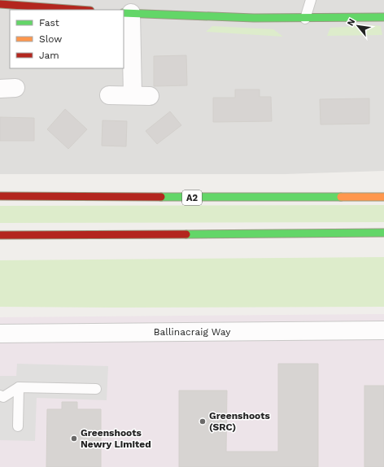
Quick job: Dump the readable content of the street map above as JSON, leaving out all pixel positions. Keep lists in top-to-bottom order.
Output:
{
  "streets": {
    "main road": ["A2"],
    "street": ["Ballinacraig Way"]
  },
  "places": ["Greenshoots (SRC)", "Greenshoots Newry Limited"],
  "legend": ["Fast", "Slow", "Jam"],
  "north": "top left"
}
